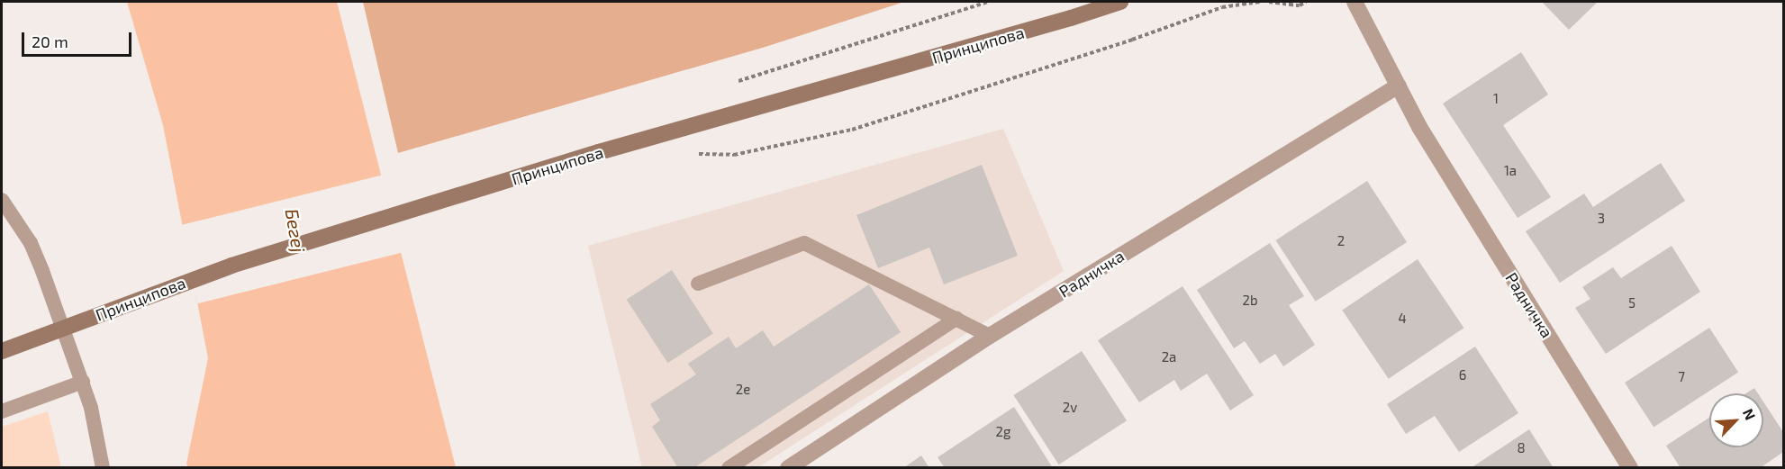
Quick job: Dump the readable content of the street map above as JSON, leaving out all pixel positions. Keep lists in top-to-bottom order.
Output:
{
  "streets": {
    "street": ["Принципова", "Радничка"]
  },
  "water": ["Бегеј"],
  "house_numbers": [
    "1",
    "1a",
    "3",
    "2",
    "2b",
    "5",
    "4",
    "2a",
    "6",
    "7",
    "2e",
    "2v",
    "2g",
    "8"
  ],
  "scale_bar": "20 m",
  "north": "top right"
}
